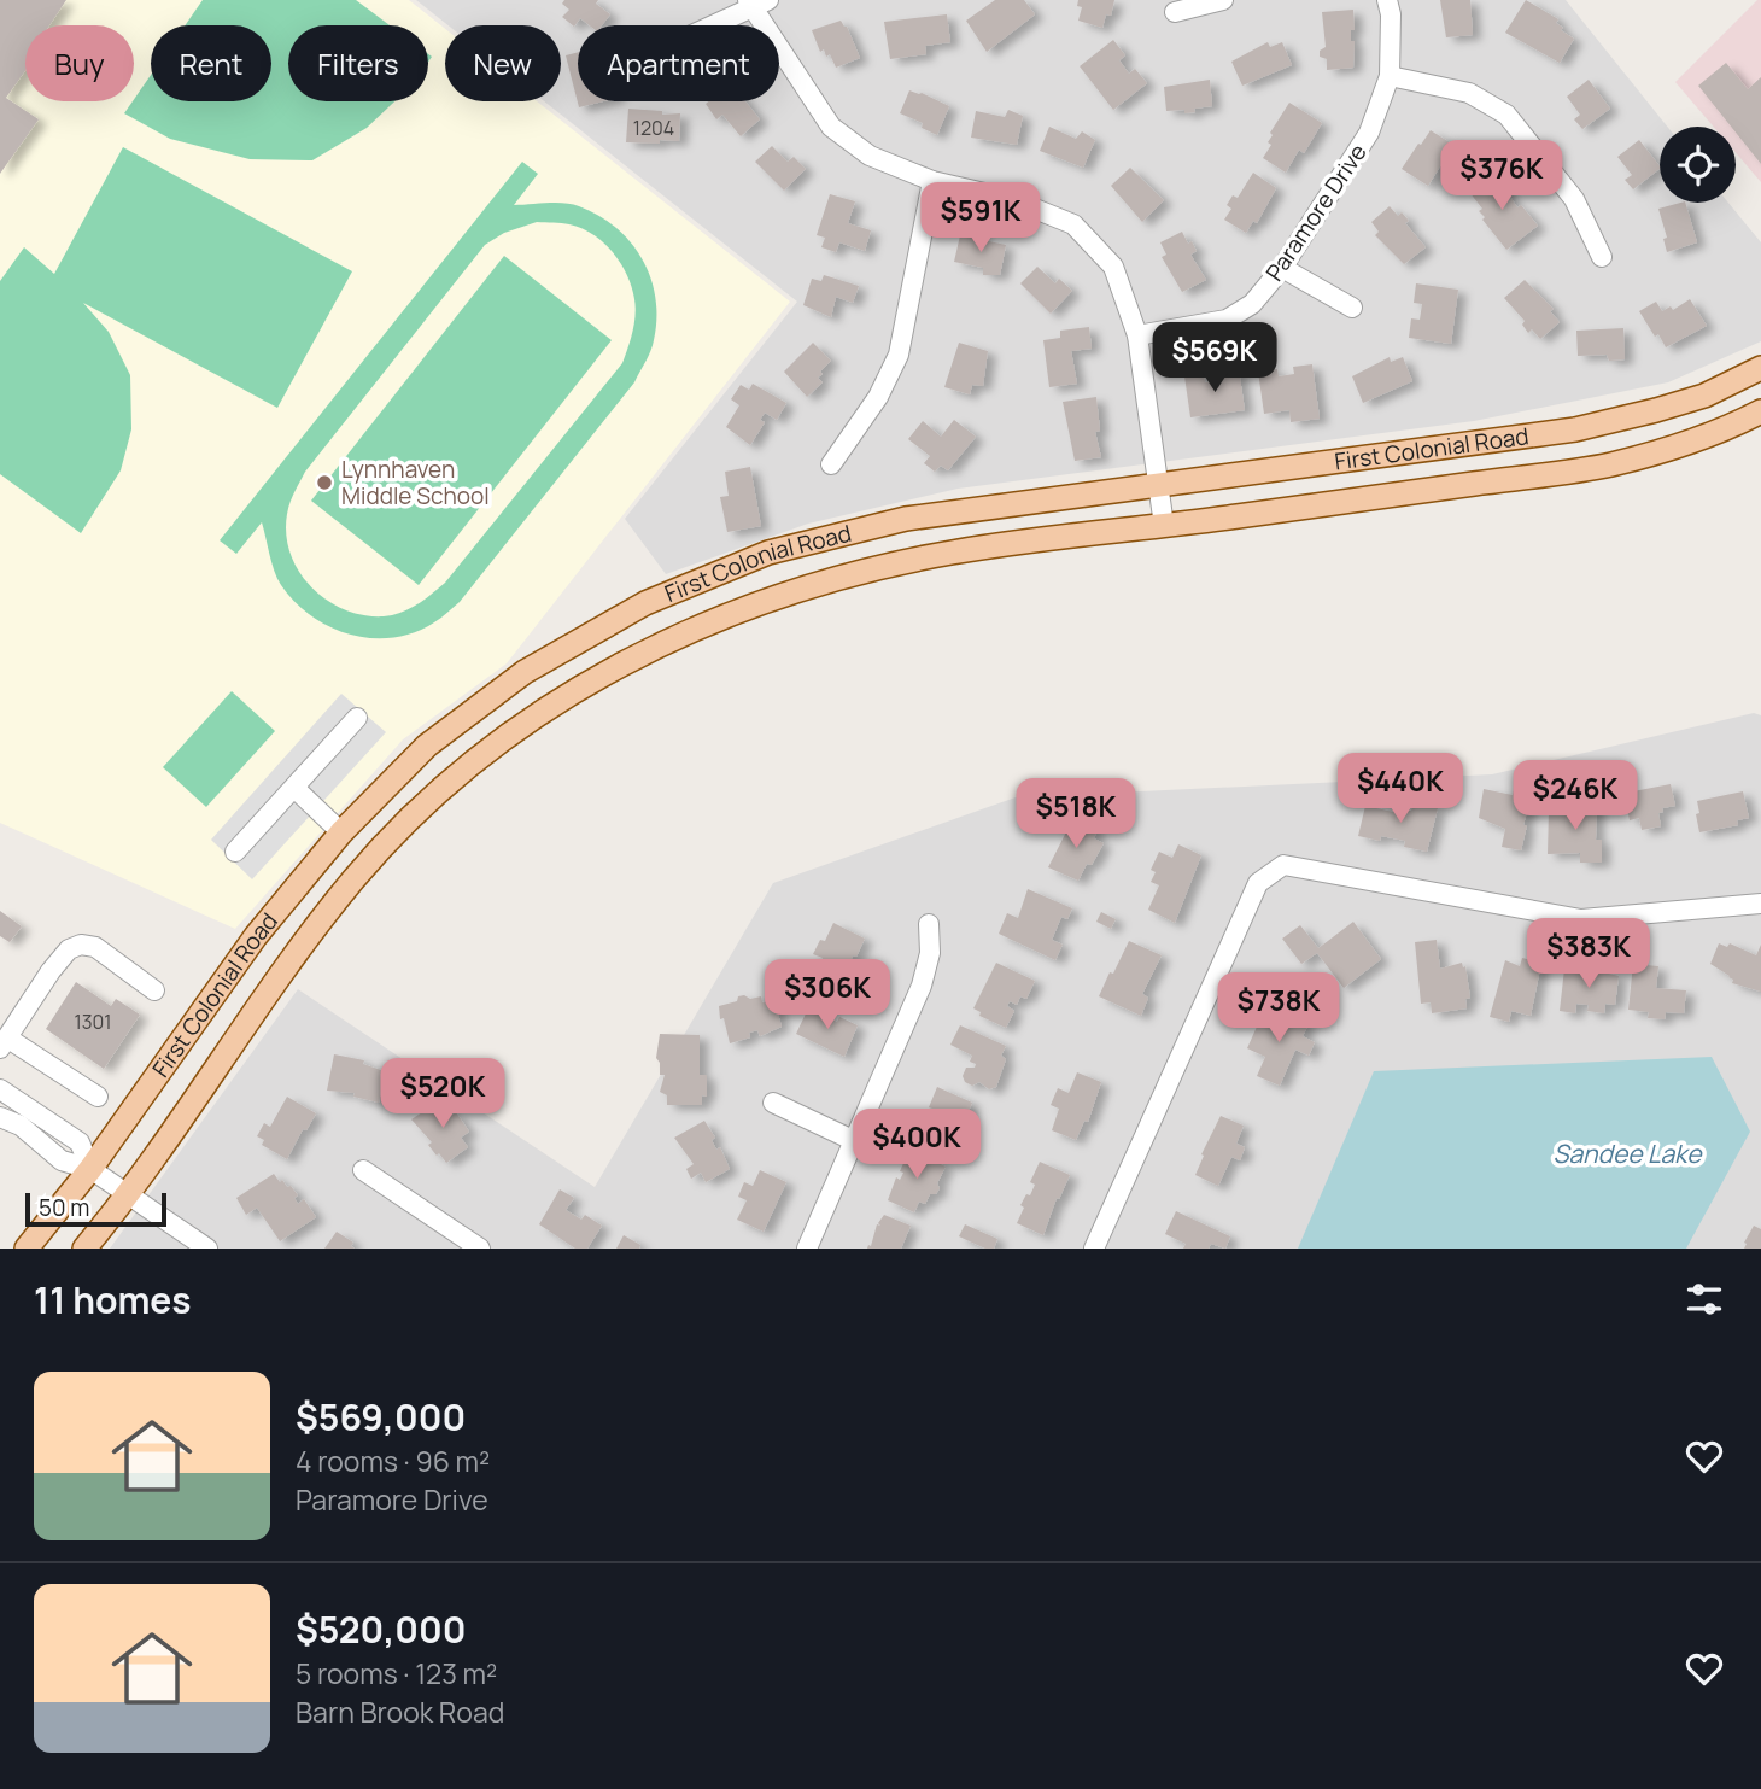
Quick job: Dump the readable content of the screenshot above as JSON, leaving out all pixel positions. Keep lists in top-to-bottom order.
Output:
{
  "streets": {
    "main road": ["First Colonial Road"],
    "street": ["Paramore Drive"]
  },
  "water": ["Sandee Lake"],
  "places": ["Lynnhaven Middle School"],
  "house_numbers": ["1204", "1301"],
  "scale_bar": "50 m",
  "page": {
    "chip": [
      "Buy",
      "Rent",
      "Filters",
      "New",
      "Apartment"
    ],
    "price": [
      "$376K",
      "$591K",
      "$569K",
      "$440K",
      "$246K",
      "$518K",
      "$383K",
      "$306K",
      "$738K",
      "$520K",
      "$400K"
    ],
    "scale": "50 m",
    "heading": "11 homes",
    "list": [
      {
        "name": "$569,000",
        "note": "4 rooms · 96 m² · Paramore Drive"
      },
      {
        "name": "$520,000",
        "note": "5 rooms · 123 m² · Barn Brook Road"
      }
    ]
  }
}
